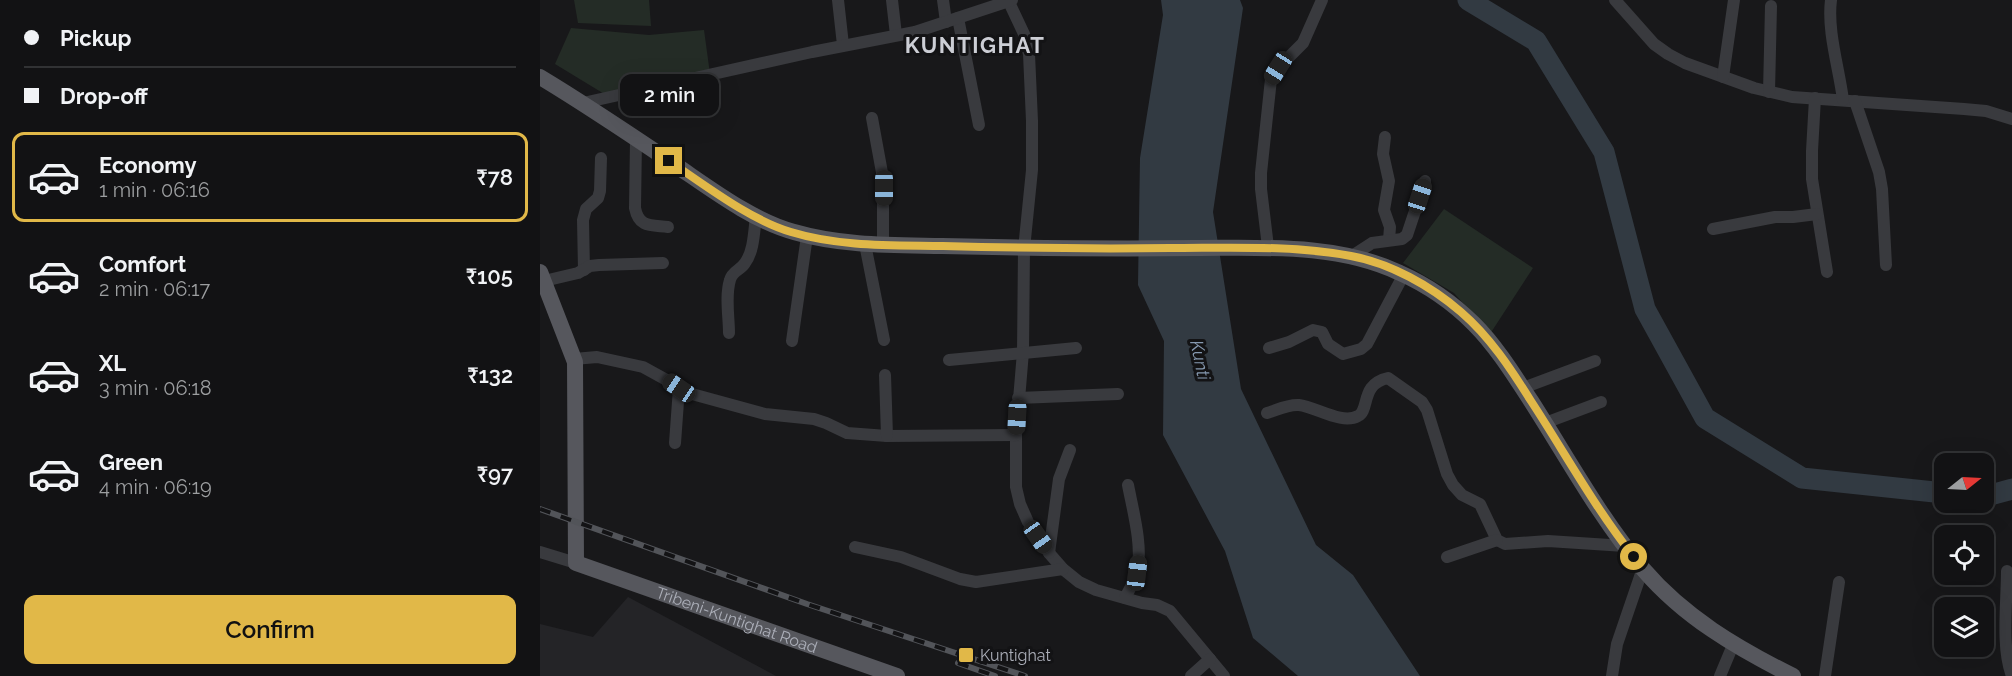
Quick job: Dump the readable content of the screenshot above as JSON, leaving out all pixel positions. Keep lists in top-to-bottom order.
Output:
{
  "streets": {
    "main road": ["Tribeni-Kuntighat Road"]
  },
  "districts": ["KUNTIGHAT"],
  "water": ["Kunti"],
  "places": {
    "transit": ["Kuntighat"]
  },
  "north": "right",
  "page": {
    "banner": ["Pickup", "Drop-off"],
    "bubble": "2 min",
    "list": [
      {
        "name": "Economy",
        "note": "1 min · 06:16",
        "value": "₹78"
      },
      {
        "name": "Comfort",
        "note": "2 min · 06:17",
        "value": "₹105"
      },
      {
        "name": "XL",
        "note": "3 min · 06:18",
        "value": "₹132"
      },
      {
        "name": "Green",
        "note": "4 min · 06:19",
        "value": "₹97"
      }
    ],
    "buttons": "Confirm"
  }
}
